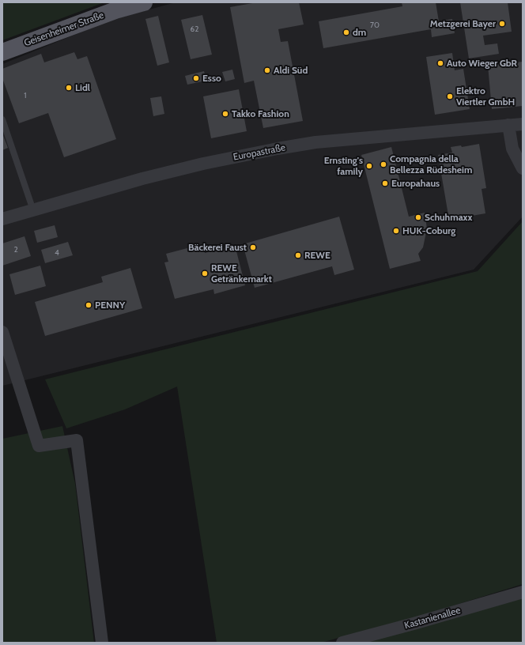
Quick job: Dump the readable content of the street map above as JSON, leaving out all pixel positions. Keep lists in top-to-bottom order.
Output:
{
  "streets": {
    "main road": ["Geisenheimer Straße"],
    "street": ["Europastraße", "Kastanienallee"]
  },
  "places": [
    "Metzgerei Bayer",
    "dm",
    "Auto Wieger GbR",
    "Aldi Süd",
    "Esso",
    "Lidl",
    "Elektro Viertler GmbH",
    "Takko Fashion",
    "Compagnia della Bellezza Rüdesheim",
    "Ernsting's family",
    "Europahaus",
    "Schuhmaxx",
    "HUK-Coburg",
    "Bäckerei Faust",
    "REWE",
    "REWE Getränkemarkt",
    "PENNY"
  ],
  "house_numbers": [
    "70",
    "62",
    "1",
    "2",
    "4"
  ]
}
